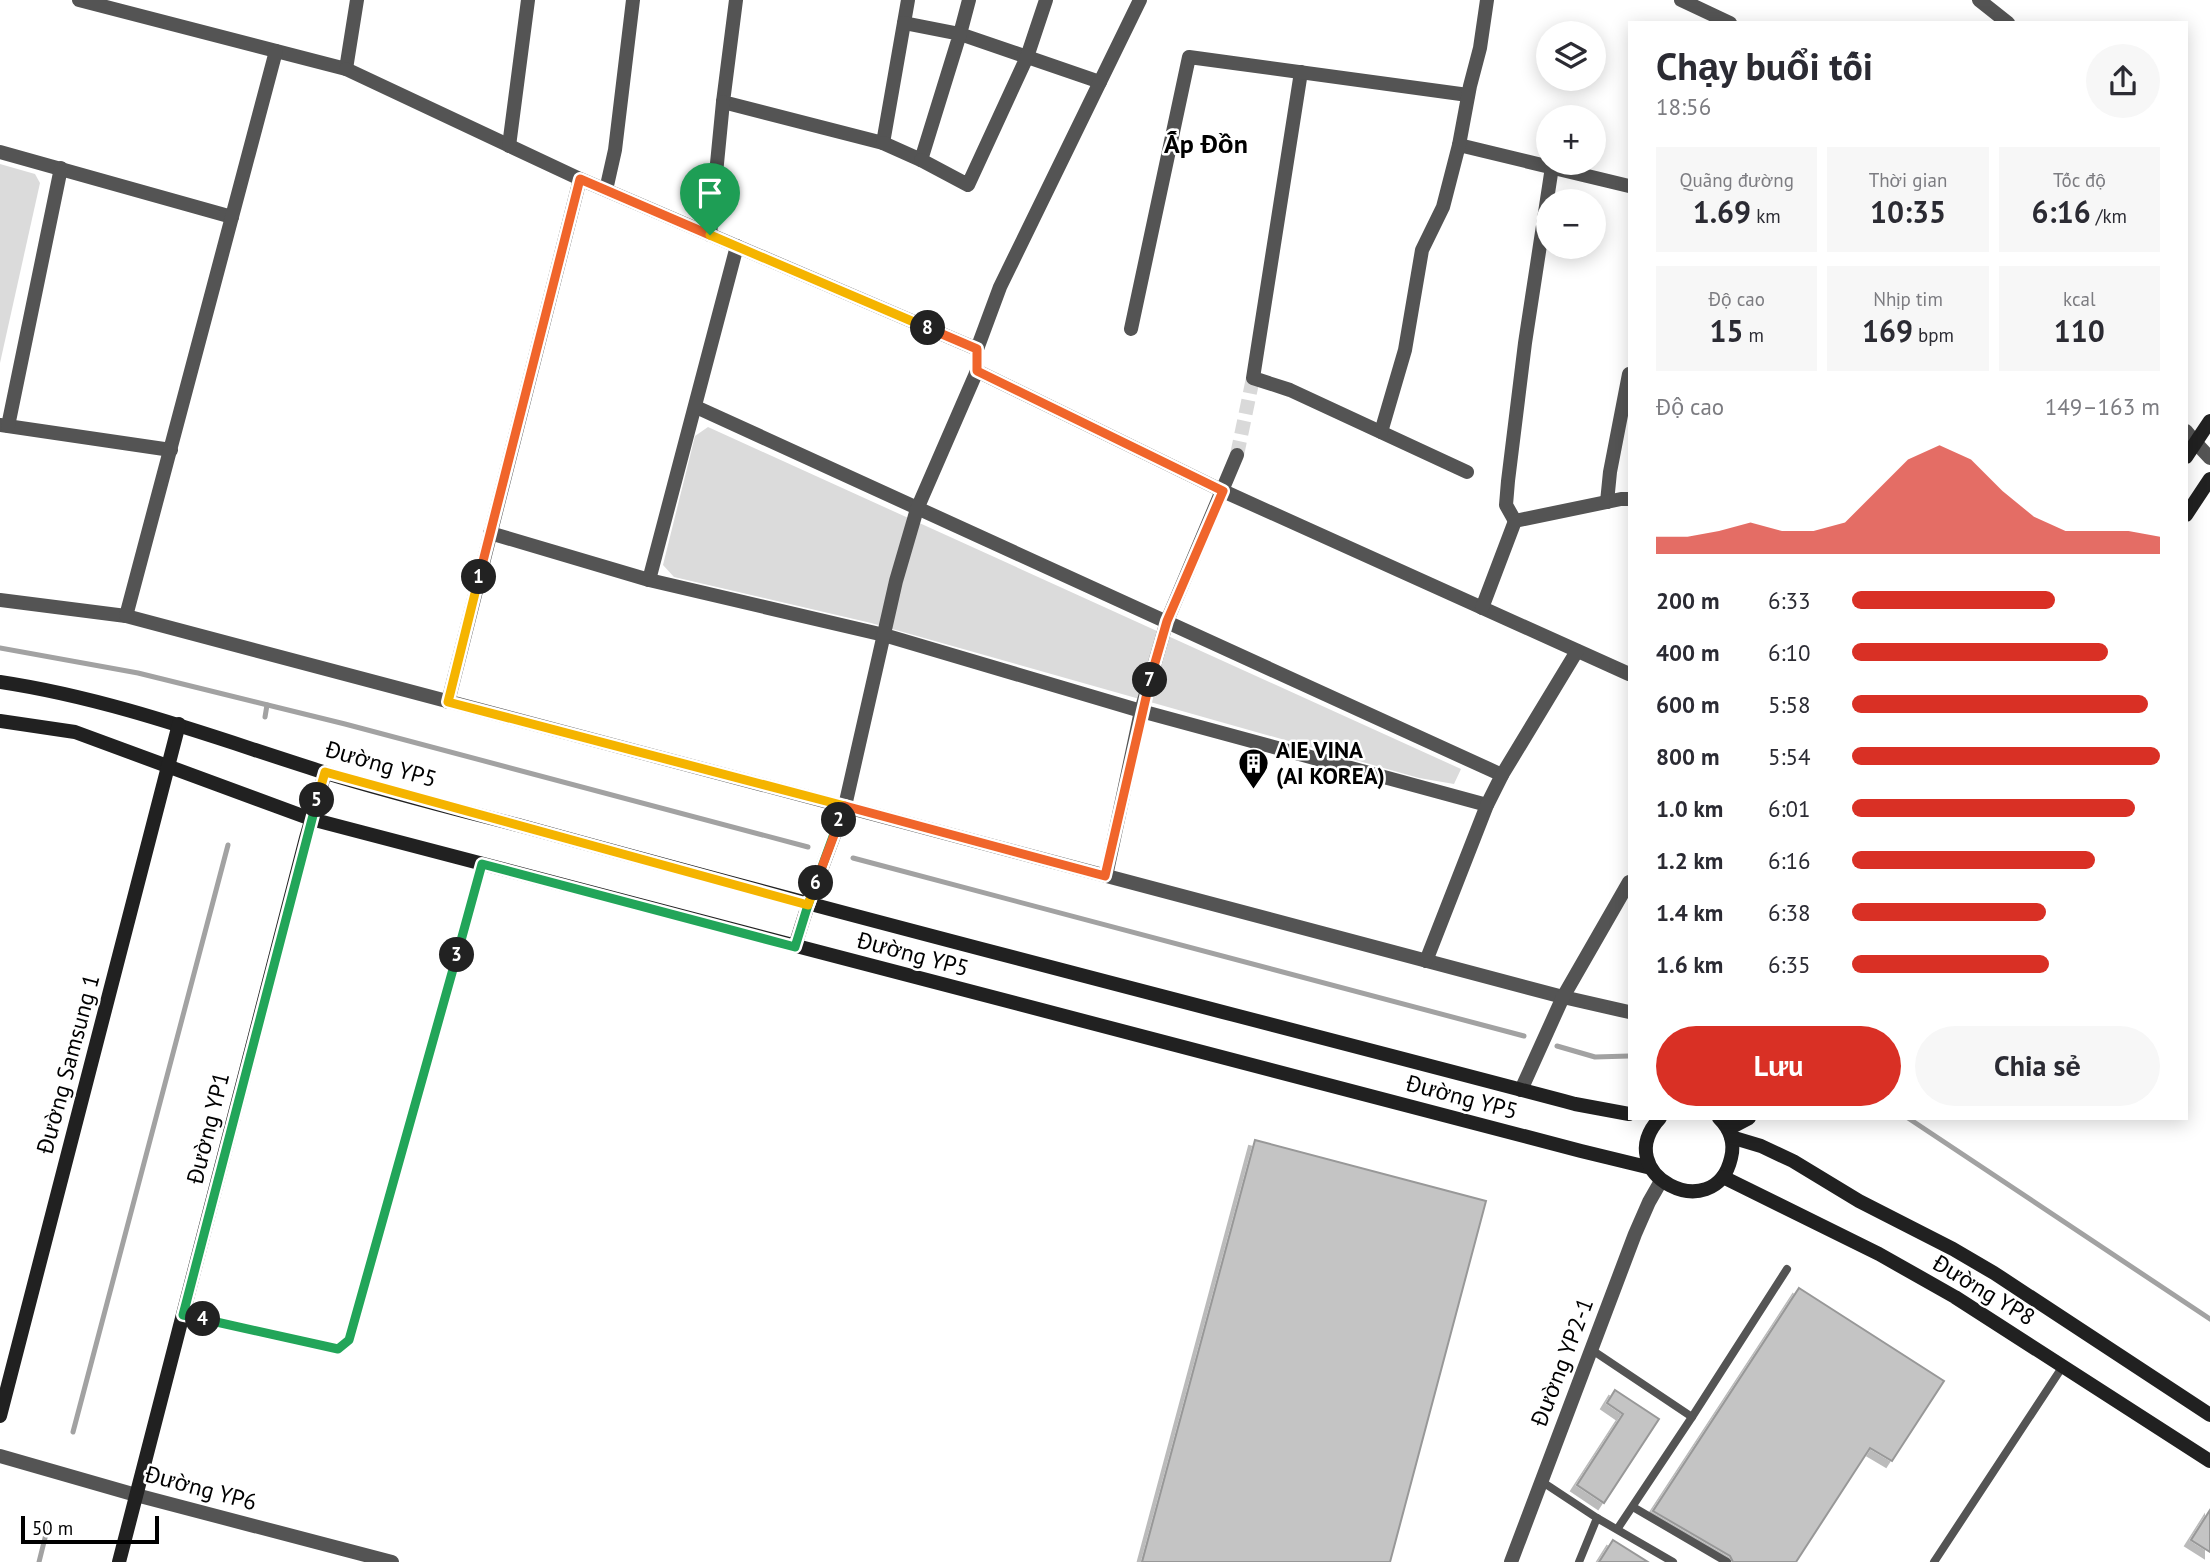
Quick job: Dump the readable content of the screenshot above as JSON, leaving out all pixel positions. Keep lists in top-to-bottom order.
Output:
{
  "streets": {
    "main road": [
      "Đường YP5",
      "Đường Samsung 1",
      "Đường YP1",
      "Đường YP8"
    ],
    "street": ["Đường YP2-1", "Đường YP6"]
  },
  "crossings": [
    ["Đường YP5", "Đường Samsung 1"],
    ["Đường YP5", "Đường YP1"],
    ["Đường YP1", "Đường YP6"]
  ],
  "districts": ["Ấp Đồn"],
  "places": {
    "building": ["AIE VINA (AI KOREA)"]
  },
  "scale_bar": "50 m",
  "page": {
    "map_buttons": ["+", "−"],
    "heading": ["Chạy buổi tối", "18:56"],
    "stats": [
      ["Quãng đường", "1.69 km"],
      ["Thời gian", "10:35"],
      ["Tốc độ", "6:16 /km"],
      ["Độ cao", "15 m"],
      ["Nhịp tim", "169 bpm"],
      ["kcal", "110"]
    ],
    "pins": [
      "8",
      "1",
      "7",
      "5",
      "2",
      "6",
      "3",
      "4"
    ],
    "chart": ["Độ cao", "149–163 m"],
    "list": [
      {
        "name": "200 m",
        "note": "6:33"
      },
      {
        "name": "400 m",
        "note": "6:10"
      },
      {
        "name": "600 m",
        "note": "5:58"
      },
      {
        "name": "800 m",
        "note": "5:54"
      },
      {
        "name": "1.0 km",
        "note": "6:01"
      },
      {
        "name": "1.2 km",
        "note": "6:16"
      },
      {
        "name": "1.4 km",
        "note": "6:38"
      },
      {
        "name": "1.6 km",
        "note": "6:35"
      }
    ],
    "buttons": ["Lưu", "Chia sẻ"],
    "scale": "50 m"
  }
}
